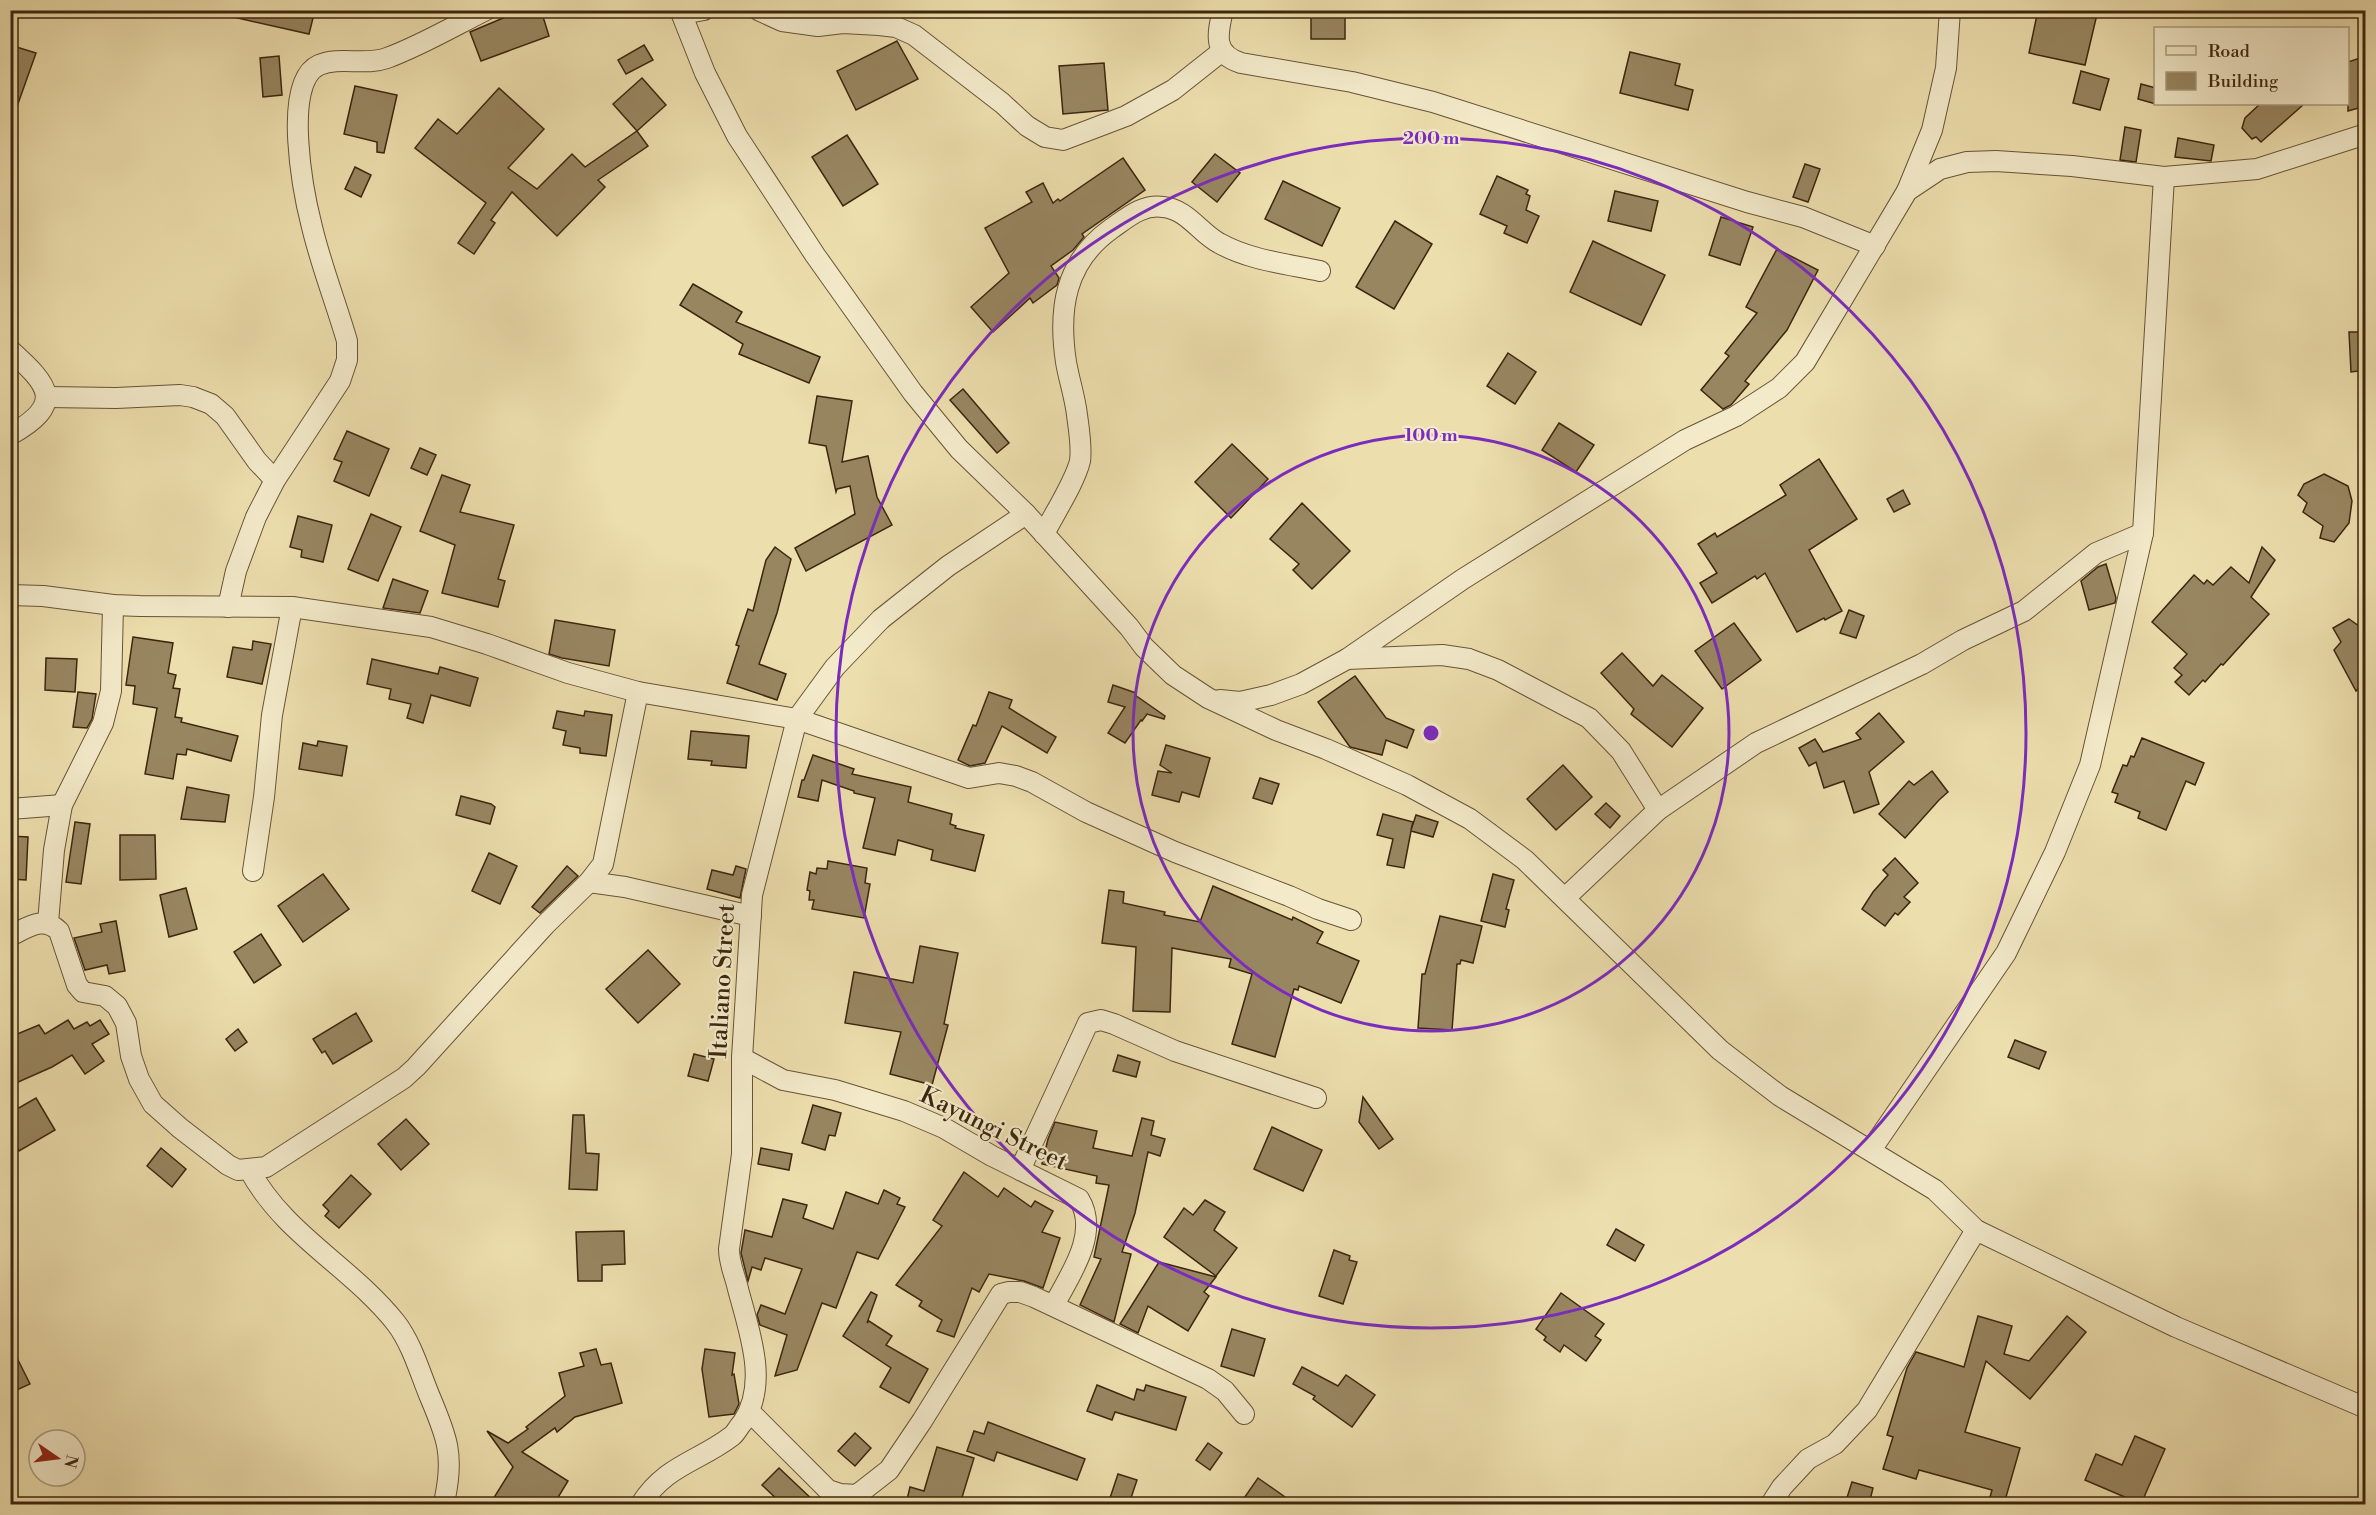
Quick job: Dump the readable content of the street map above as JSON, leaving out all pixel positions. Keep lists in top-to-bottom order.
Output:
{
  "streets": {
    "street": ["Italiano Street", "Kayungi Street"]
  },
  "crossings": [
    ["Italiano Street", "Kayungi Street"]
  ],
  "legend": ["Road", "Building"],
  "north": "right",
  "rings": ["200 m", "100 m"]
}
